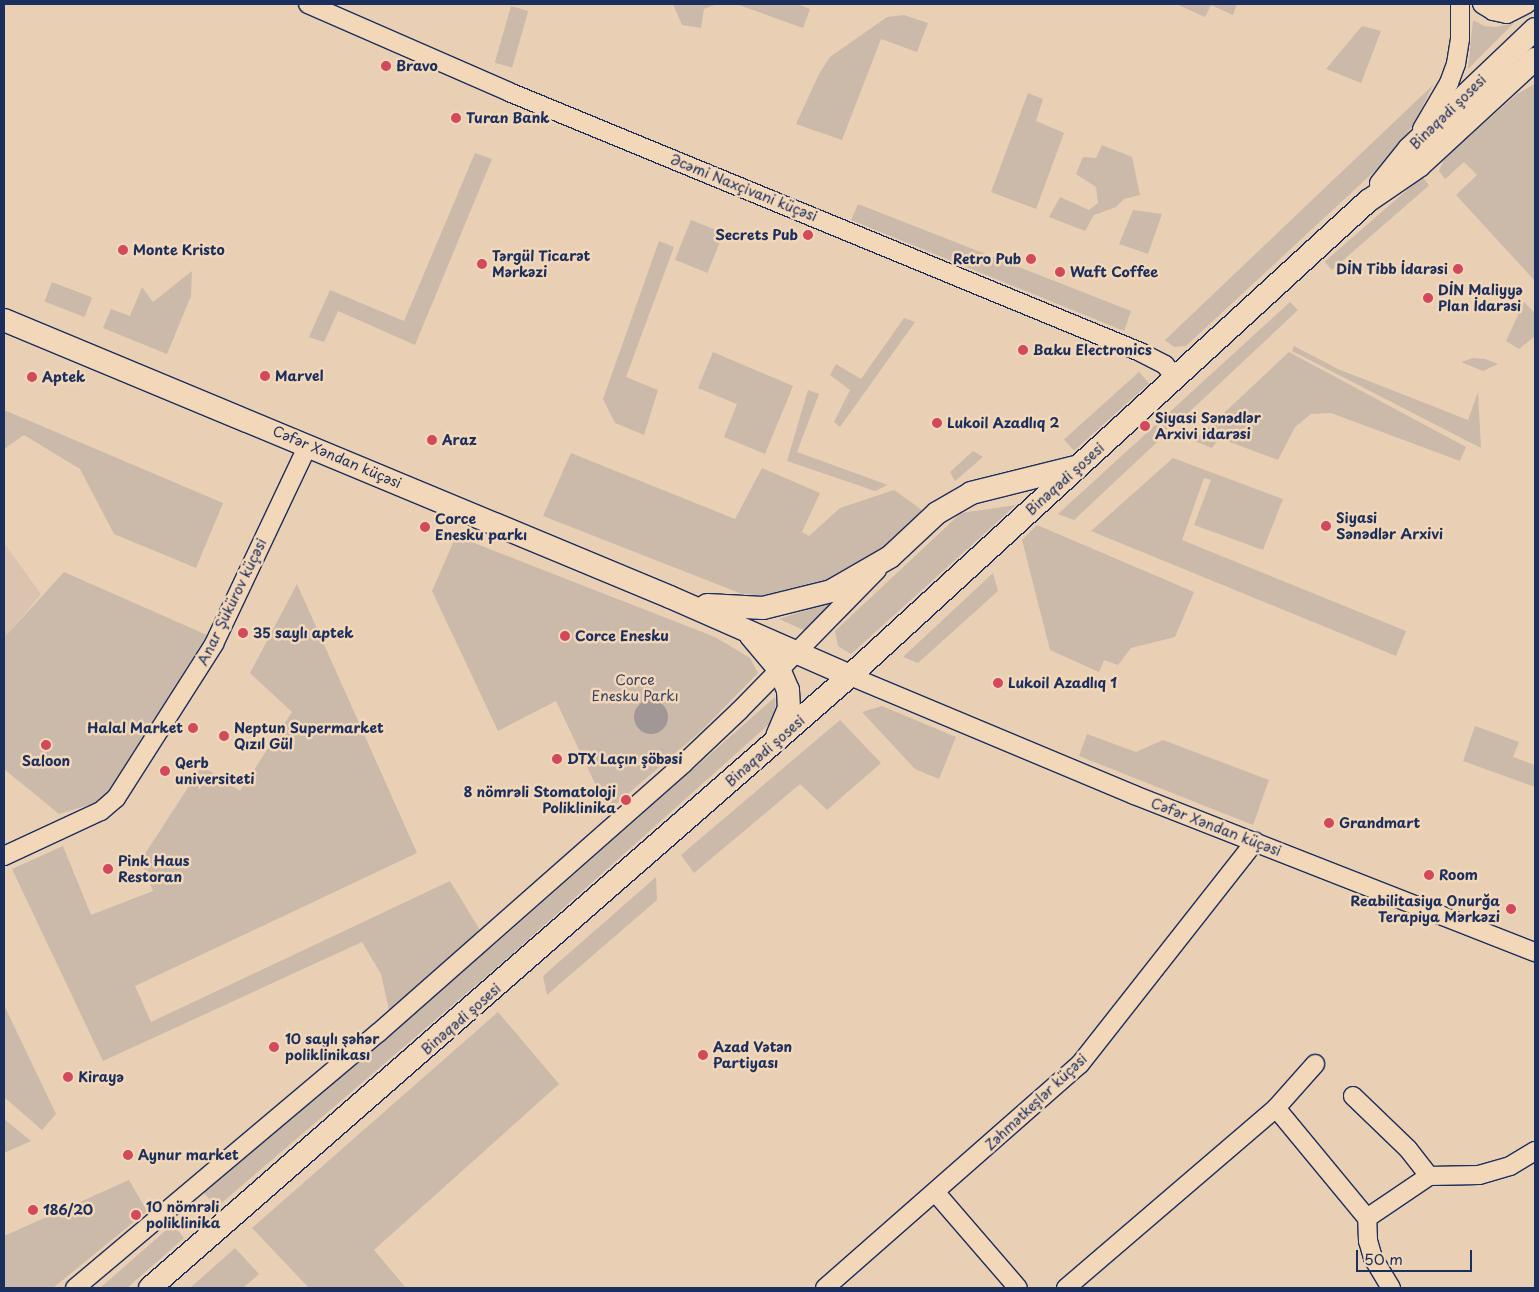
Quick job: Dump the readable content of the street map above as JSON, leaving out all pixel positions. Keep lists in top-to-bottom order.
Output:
{
  "streets": {
    "main road": ["Binəqədi şosesi", "Cəfər Xəndan küçəsi"],
    "street": ["Əcəmi Naxçivani küçəsi", "Anar Şükürov küçəsi", "Zəhmətkeşlər küçəsi"]
  },
  "crossings": [
    ["Binəqədi şosesi", "Əcəmi Naxçivani küçəsi"],
    ["Binəqədi şosesi", "Cəfər Xəndan küçəsi"],
    ["Cəfər Xəndan küçəsi", "Anar Şükürov küçəsi"],
    ["Cəfər Xəndan küçəsi", "Zəhmətkeşlər küçəsi"]
  ],
  "parks": ["Corce Enesku Parkı"],
  "places": [
    "Bravo",
    "Turan Bank",
    "Secrets Pub",
    "Monte Kristo",
    "Retro Pub",
    "Tərgül Ticarət Mərkəzi",
    "DİN Tibb İdarəsi",
    "Waft Coffee",
    "DİN Maliyyə Plan İdarəsi",
    "Baku Electronics",
    "Marvel",
    "Aptek",
    "Lukoil Azadlıq 2",
    "Siyasi Sənədlər Arxivi idarəsi",
    "Araz",
    "Siyasi Sənədlər Arxivi",
    "Corce Enesku parkı",
    "35 saylı aptek",
    "Corce Enesku",
    "Lukoil Azadlıq 1",
    "Halal Market",
    "Neptun Supermarket Qızıl Gül",
    "Saloon",
    "DTX Laçın şöbəsi",
    "Qerb universiteti",
    "8 nömrəli Stomatoloji Poliklinika",
    "Grandmart",
    "Pink Haus Restoran",
    "Room",
    "Reabilitasiya Onurğa Terapiya Mərkəzi",
    "10 saylı şəhər poliklinikası",
    "Azad Vətən Partiyası",
    "Kirayə",
    "Aynur market",
    "186/20",
    "10 nömrəli poliklinika"
  ],
  "scale_bar": "50 m"
}
